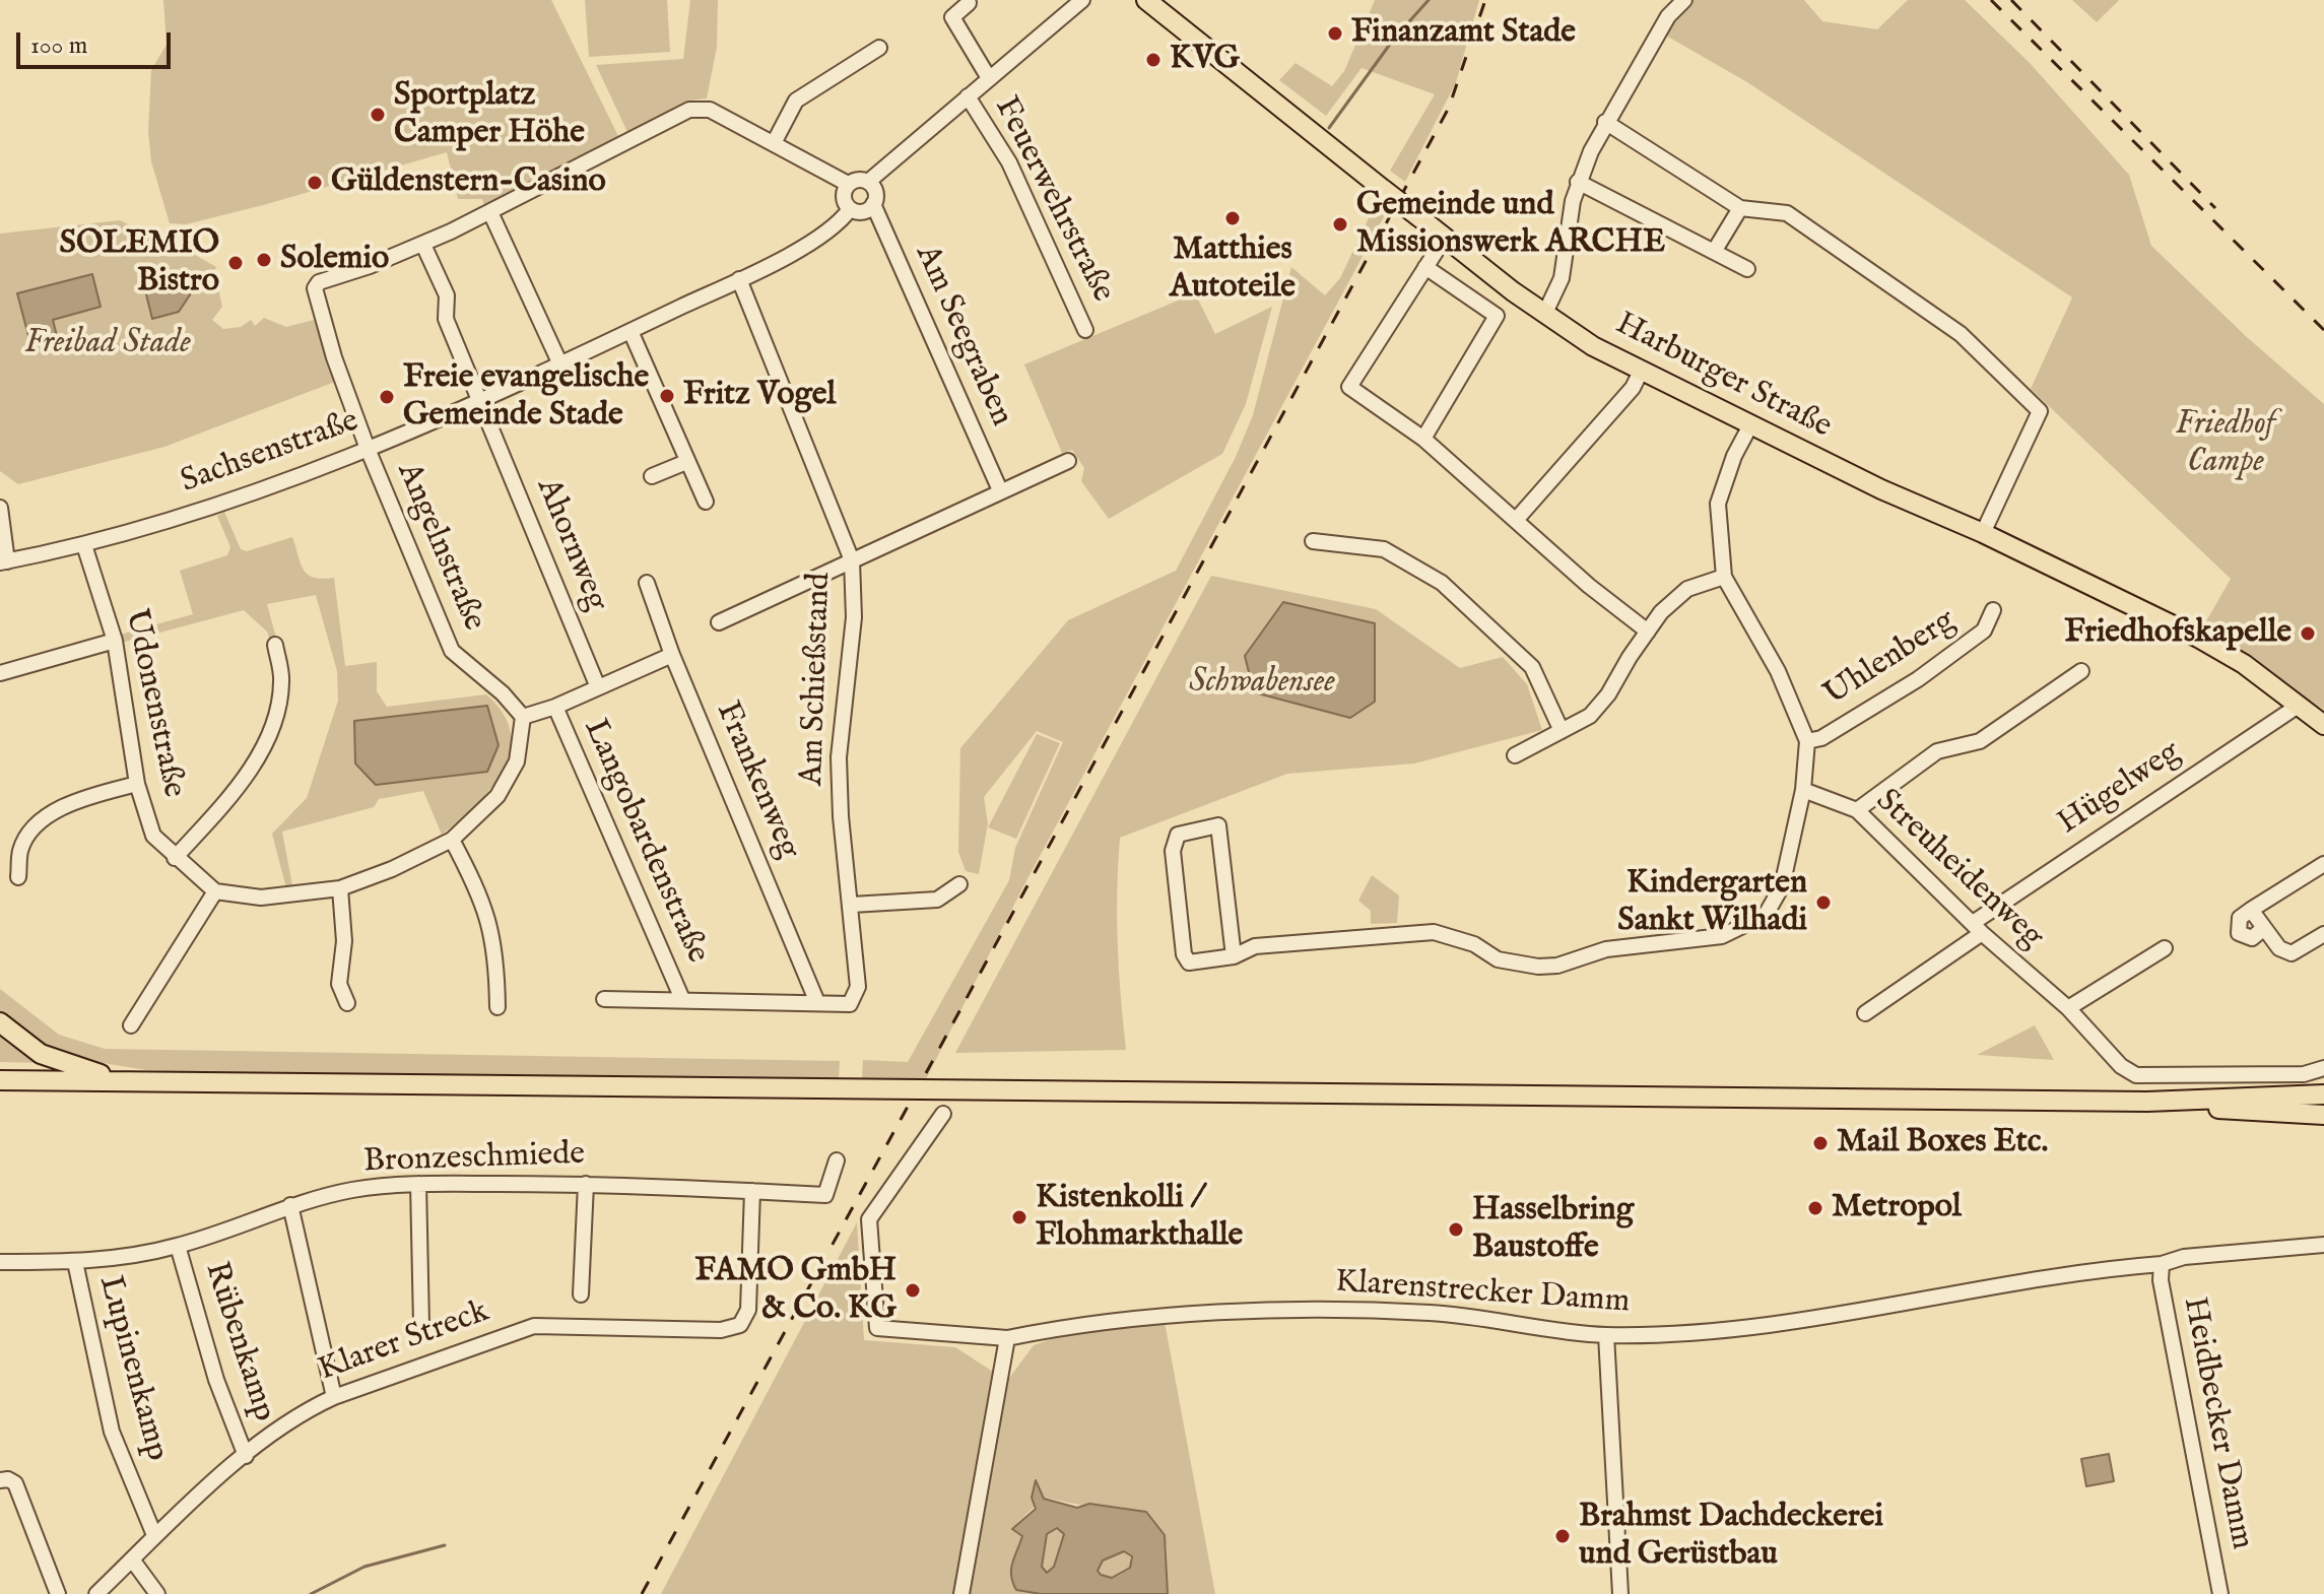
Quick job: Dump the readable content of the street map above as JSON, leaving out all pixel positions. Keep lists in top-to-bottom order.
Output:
{
  "streets": {
    "main road": ["Harburger Straße"],
    "street": [
      "Feuerwehrstraße",
      "Am Seegraben",
      "Sachsenstraße",
      "Ahornweg",
      "Angelnstraße",
      "Uhlenberg",
      "Am Schießstand",
      "Udonenstraße",
      "Frankenweg",
      "Hügelweg",
      "Langobardenstraße",
      "Streuheidenweg",
      "Bronzeschmiede",
      "Klarenstrecker Damm",
      "Rübenkamp",
      "Klarer Streck",
      "Lupinenkamp",
      "Heidbecker Damm"
    ]
  },
  "crossings": [
    ["Am Seegraben", "Sachsenstraße"],
    ["Harburger Straße", "Hügelweg"],
    ["Sachsenstraße", "Ahornweg"],
    ["Sachsenstraße", "Angelnstraße"],
    ["Sachsenstraße", "Am Schießstand"],
    ["Sachsenstraße", "Udonenstraße"],
    ["Ahornweg", "Angelnstraße"],
    ["Am Schießstand", "Frankenweg"],
    ["Hügelweg", "Streuheidenweg"],
    ["Bronzeschmiede", "Rübenkamp"],
    ["Bronzeschmiede", "Klarer Streck"],
    ["Bronzeschmiede", "Lupinenkamp"],
    ["Klarenstrecker Damm", "Heidbecker Damm"],
    ["Rübenkamp", "Klarer Streck"],
    ["Klarer Streck", "Lupinenkamp"]
  ],
  "parks": ["Freibad Stade", "Friedhof Campe", "Schwabensee"],
  "places": [
    "Finanzamt Stade",
    "KVG",
    "Sportplatz Camper Höhe",
    "Güldenstern-Casino",
    "Matthies Autoteile",
    "Gemeinde und Missionswerk ARCHE",
    "Solemio",
    "SOLEMIO Bistro",
    "Fritz Vogel",
    "Freie evangelische Gemeinde Stade",
    "Friedhofskapelle",
    "Kindergarten Sankt Wilhadi",
    "Mail Boxes Etc.",
    "Metropol",
    "Kistenkolli / Flohmarkthalle",
    "Hasselbring Baustoffe",
    "FAMO GmbH & Co. KG",
    "Brahmst Dachdeckerei und Gerüstbau"
  ],
  "scale_bar": "100 m"
}
